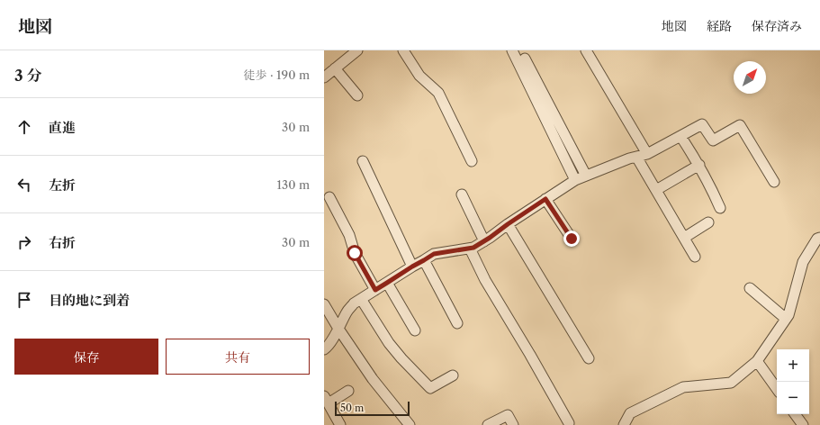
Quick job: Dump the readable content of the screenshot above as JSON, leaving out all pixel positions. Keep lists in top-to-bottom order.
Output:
{
  "scale_bar": "50 m",
  "north": "top right",
  "page": {
    "header": "地図",
    "nav": ["地図", "経路", "保存済み"],
    "heading": ["3 分", "徒歩 · 190 m"],
    "list": [
      ["直進", "30 m"],
      ["左折", "130 m"],
      ["右折", "30 m"],
      "目的地に到着"
    ],
    "buttons": ["保存", "共有"],
    "map_buttons": ["+", "−"],
    "scale": "50 m"
  }
}
